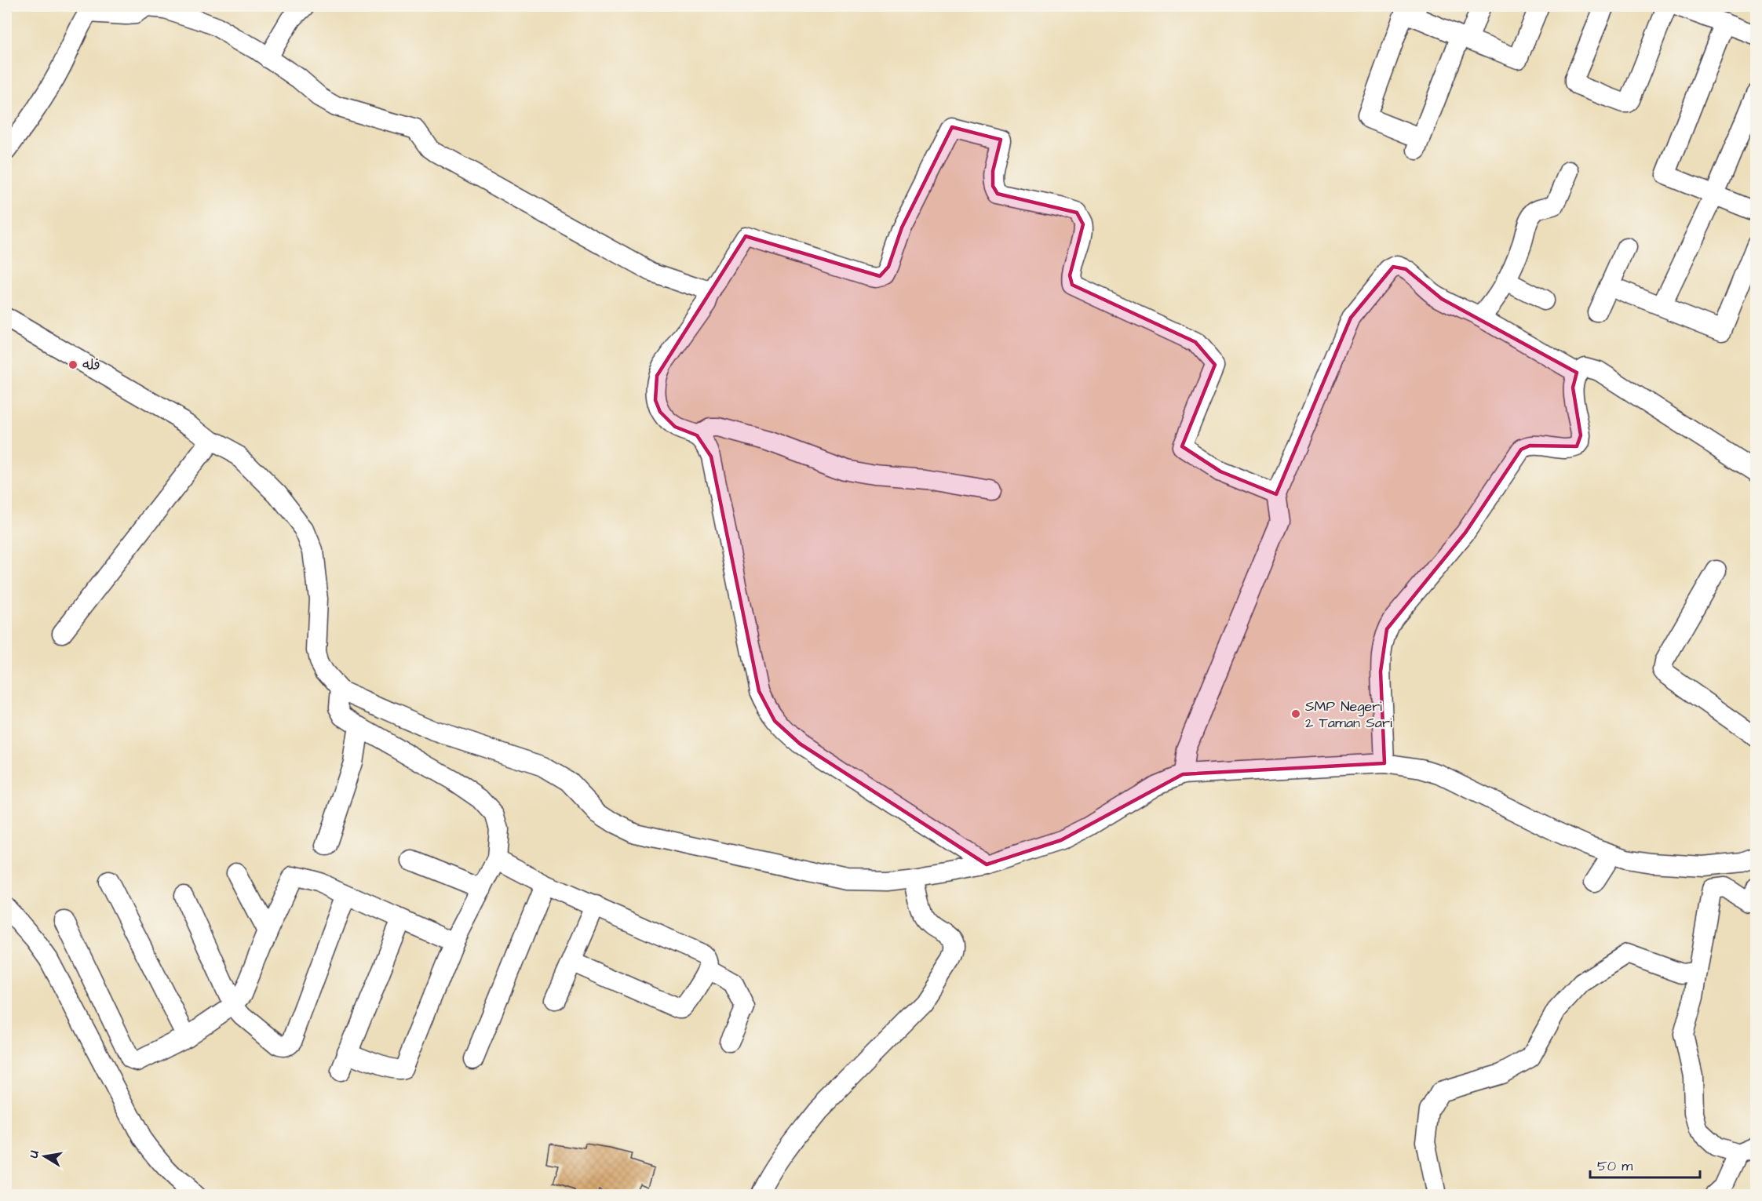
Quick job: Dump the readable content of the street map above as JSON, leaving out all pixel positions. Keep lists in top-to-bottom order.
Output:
{
  "places": ["فله", "SMP Negeri 2 Taman Sari"],
  "scale_bar": "50 m",
  "north": "left"
}
